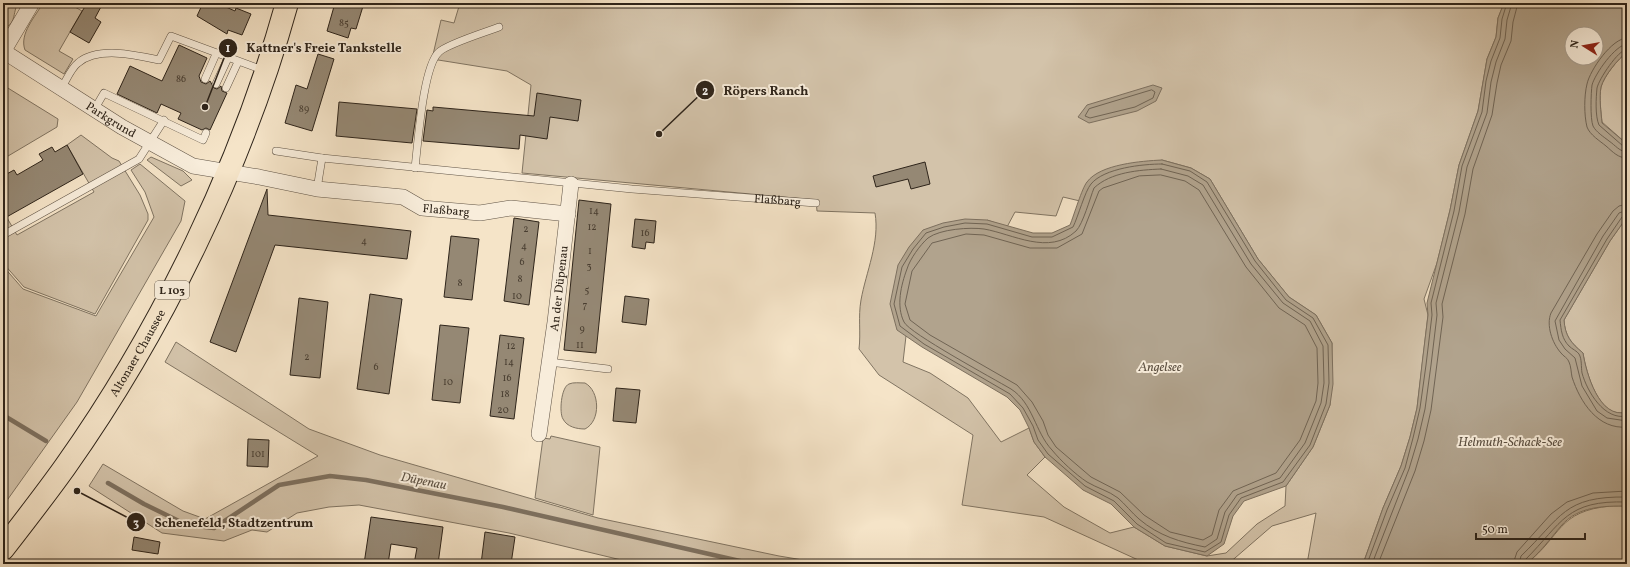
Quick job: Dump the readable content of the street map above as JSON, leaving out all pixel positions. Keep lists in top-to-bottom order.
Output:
{
  "streets": {
    "main road": ["L 103", "Altonaer Chaussee"],
    "street": ["Parkgrund", "Flaßbarg", "An der Düpenau"]
  },
  "crossings": [
    ["Parkgrund", "Flaßbarg"],
    ["Parkgrund", "Altonaer Chaussee"],
    ["Flaßbarg", "An der Düpenau"],
    ["Flaßbarg", "Altonaer Chaussee"]
  ],
  "water": ["Angelsee", "Helmuth-Schack-See", "Düpenau"],
  "places": ["Kattner's Freie Tankstelle", "Röpers Ranch", "Schenefeld, Stadtzentrum"],
  "house_numbers": [
    "85",
    "86",
    "89",
    "14",
    "12",
    "2",
    "16",
    "4",
    "4",
    "1",
    "6",
    "3",
    "8",
    "8",
    "5",
    "10",
    "7",
    "9",
    "11",
    "12",
    "2",
    "14",
    "6",
    "16",
    "10",
    "18",
    "20",
    "101"
  ],
  "scale_bar": "50 m",
  "north": "left"
}
